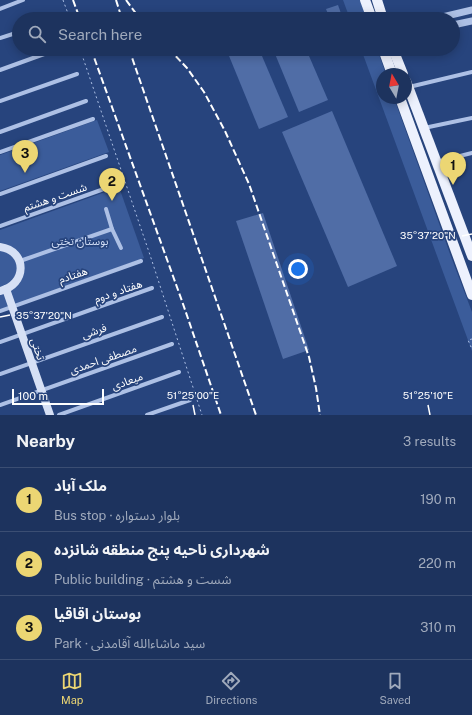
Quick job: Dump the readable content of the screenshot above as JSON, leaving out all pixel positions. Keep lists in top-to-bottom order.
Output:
{
  "streets": {
    "main road": ["تختی"],
    "street": [
      "شست و هشتم",
      "هفتادم",
      "هفتاد و دوم",
      "فرشی",
      "مصطفی احمدی",
      "میعادی"
    ]
  },
  "crossings": [
    ["هفتادم", "تختی"],
    ["هفتاد و دوم", "تختی"],
    ["فرشی", "تختی"],
    ["تختی", "مصطفی احمدی"]
  ],
  "parks": ["بوستان تختی"],
  "scale_bar": "100 m",
  "north": "top",
  "page": {
    "search": "Search here",
    "pins": ["3", "1", "2"],
    "scale": "100 m",
    "heading": ["Nearby", "3 results"],
    "list": [
      {
        "mark": "1",
        "name": "ملک آباد",
        "note": "Bus stop · بلوار دستواره",
        "value": "190 m"
      },
      {
        "mark": "2",
        "name": "شهرداری ناحیه پنج منطقه شانزده",
        "note": "Public building · شست و هشتم",
        "value": "220 m"
      },
      {
        "mark": "3",
        "name": "بوستان اقاقیا",
        "note": "Park · سید ماشاءالله آقامدنی",
        "value": "310 m"
      }
    ],
    "nav": ["Map", "Directions", "Saved"]
  },
  "coordinates": ["35°37'20\"N", "51°25'00\"E", "51°25'10\"E"]
}
